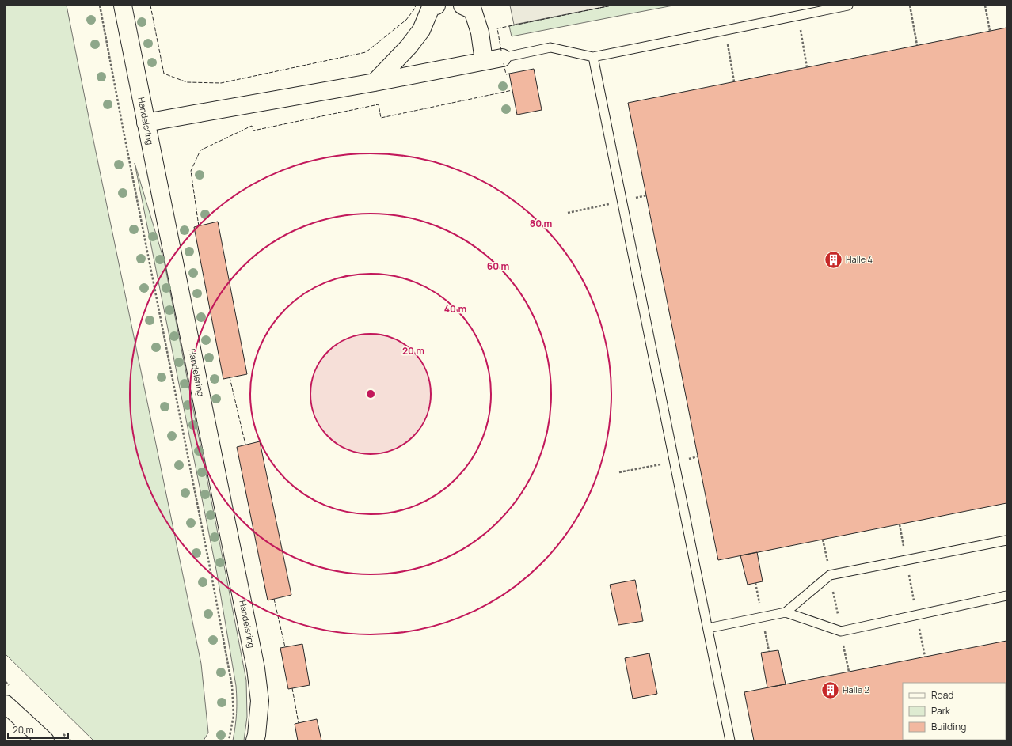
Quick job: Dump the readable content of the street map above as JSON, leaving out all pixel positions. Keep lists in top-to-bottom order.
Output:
{
  "streets": {
    "main road": ["Handelsring"]
  },
  "places": {
    "building": ["Halle 4", "Halle 2"]
  },
  "legend": ["Road", "Park", "Building"],
  "scale_bar": "20 m",
  "rings": [
    "80 m",
    "60 m",
    "40 m",
    "20 m"
  ]
}
